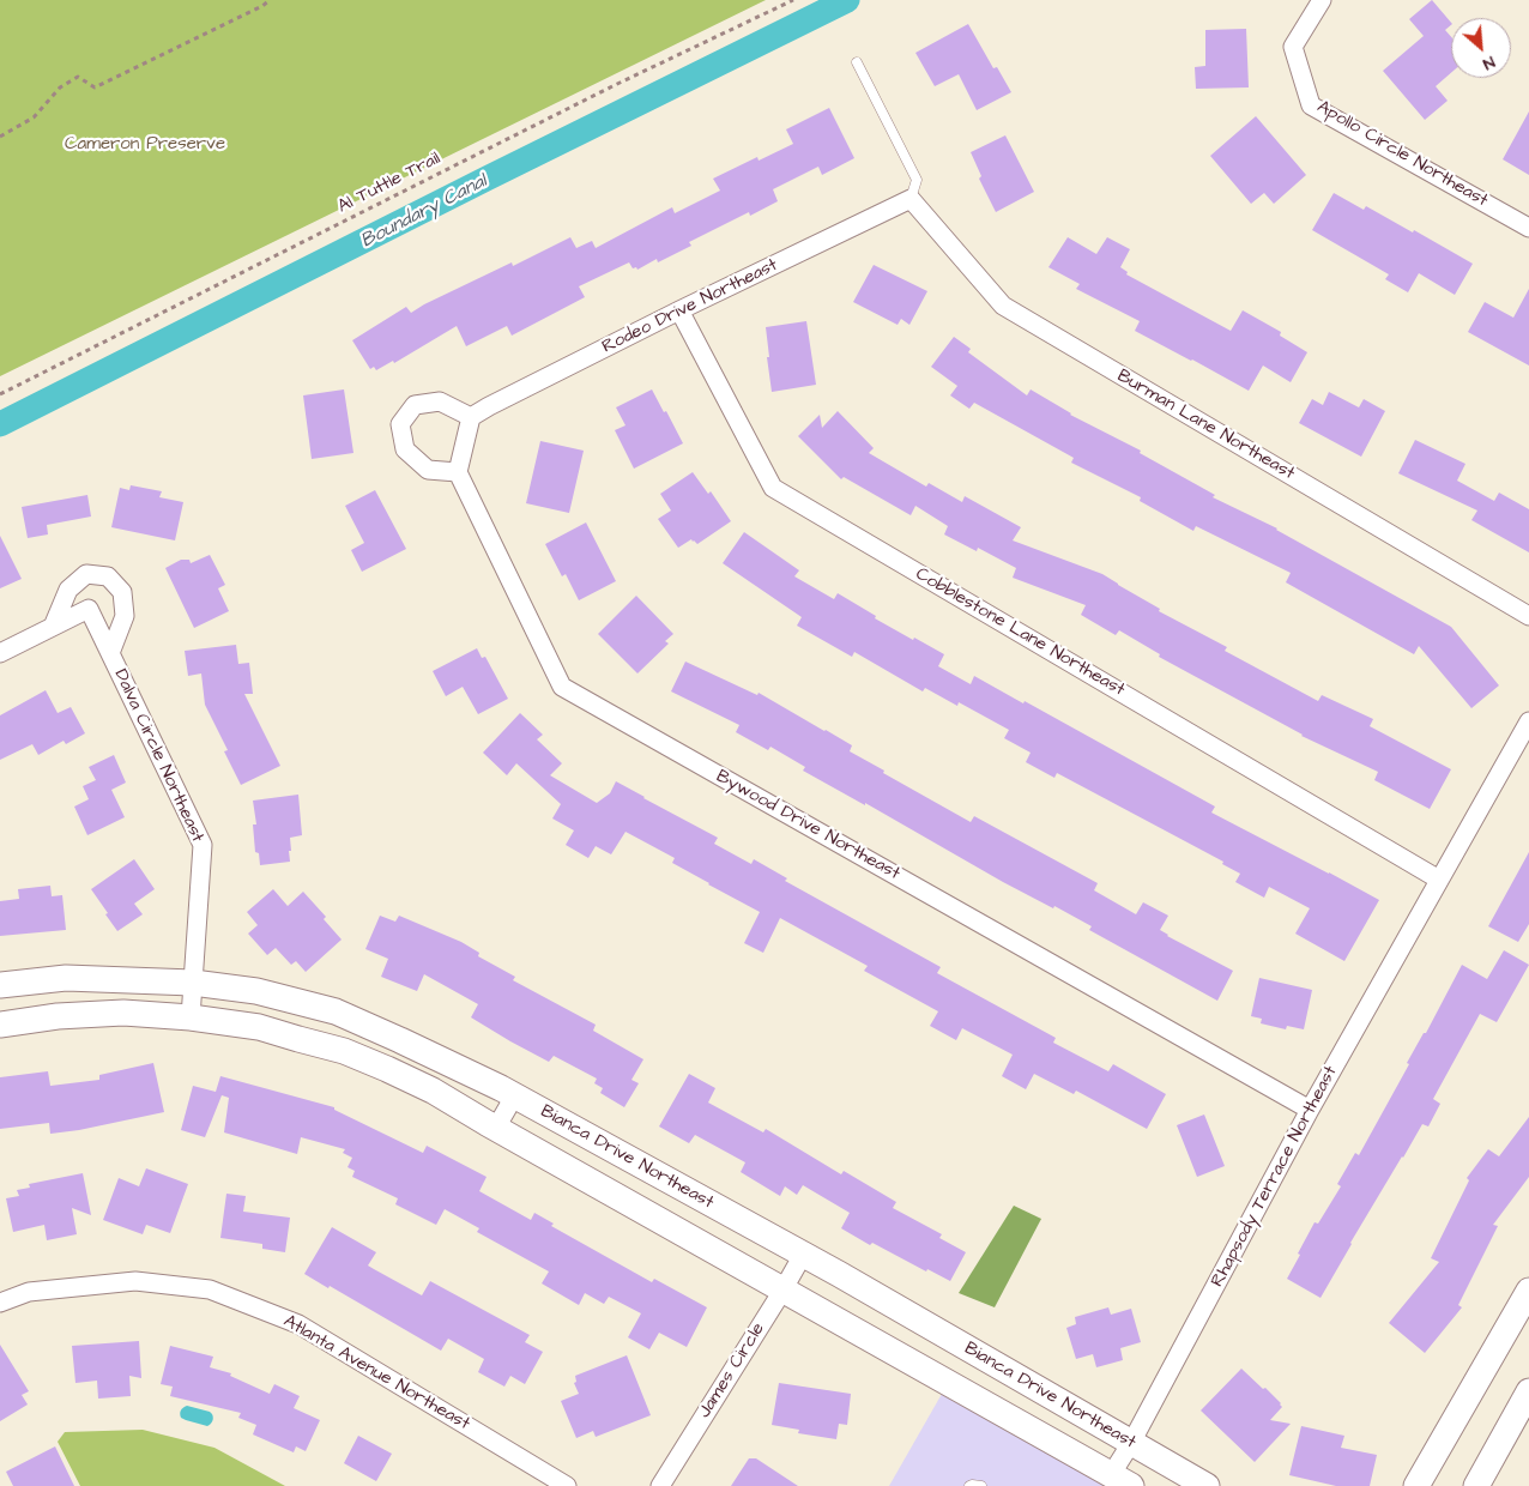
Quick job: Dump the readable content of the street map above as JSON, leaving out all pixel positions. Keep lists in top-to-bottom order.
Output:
{
  "streets": {
    "street": [
      "Apollo Circle Northeast",
      "Rodeo Drive Northeast",
      "Burman Lane Northeast",
      "Cobblestone Lane Northeast",
      "Dalva Circle Northeast",
      "Bywood Drive Northeast",
      "Bianca Drive Northeast",
      "Rhapsody Terrace Northeast",
      "James Circle",
      "Atlanta Avenue Northeast"
    ],
    "path": ["Al Tuttle Trail"]
  },
  "crossings": [
    ["Rodeo Drive Northeast", "Burman Lane Northeast"],
    ["Rodeo Drive Northeast", "Cobblestone Lane Northeast"],
    ["Rodeo Drive Northeast", "Bywood Drive Northeast"],
    ["Cobblestone Lane Northeast", "Rhapsody Terrace Northeast"],
    ["Dalva Circle Northeast", "Bianca Drive Northeast"],
    ["Bywood Drive Northeast", "Rhapsody Terrace Northeast"],
    ["Bianca Drive Northeast", "Rhapsody Terrace Northeast"],
    ["Bianca Drive Northeast", "James Circle"]
  ],
  "water": ["Boundary Canal"],
  "parks": ["Cameron Preserve"],
  "north": "bottom right"
}
